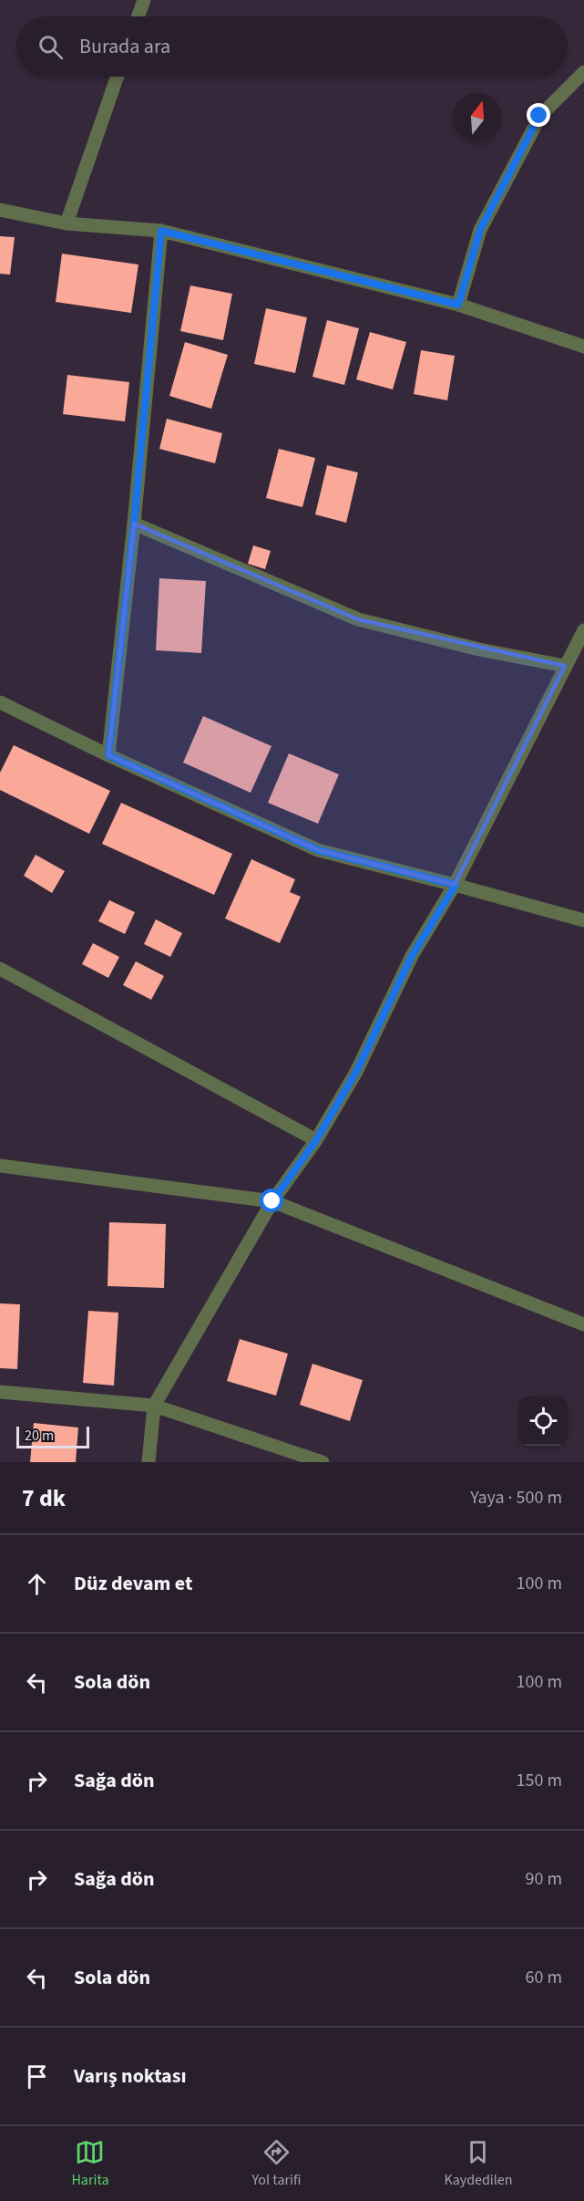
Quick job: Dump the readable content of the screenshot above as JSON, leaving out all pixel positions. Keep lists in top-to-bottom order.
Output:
{
  "scale_bar": "20 m",
  "north": "top",
  "page": {
    "search": "Burada ara",
    "scale": "20 m",
    "heading": ["7 dk", "Yaya · 500 m"],
    "list": [
      ["Düz devam et", "100 m"],
      ["Sola dön", "100 m"],
      ["Sağa dön", "150 m"],
      ["Sağa dön", "90 m"],
      ["Sola dön", "60 m"],
      "Varış noktası"
    ],
    "nav": ["Harita", "Yol tarifi", "Kaydedilen"]
  }
}
